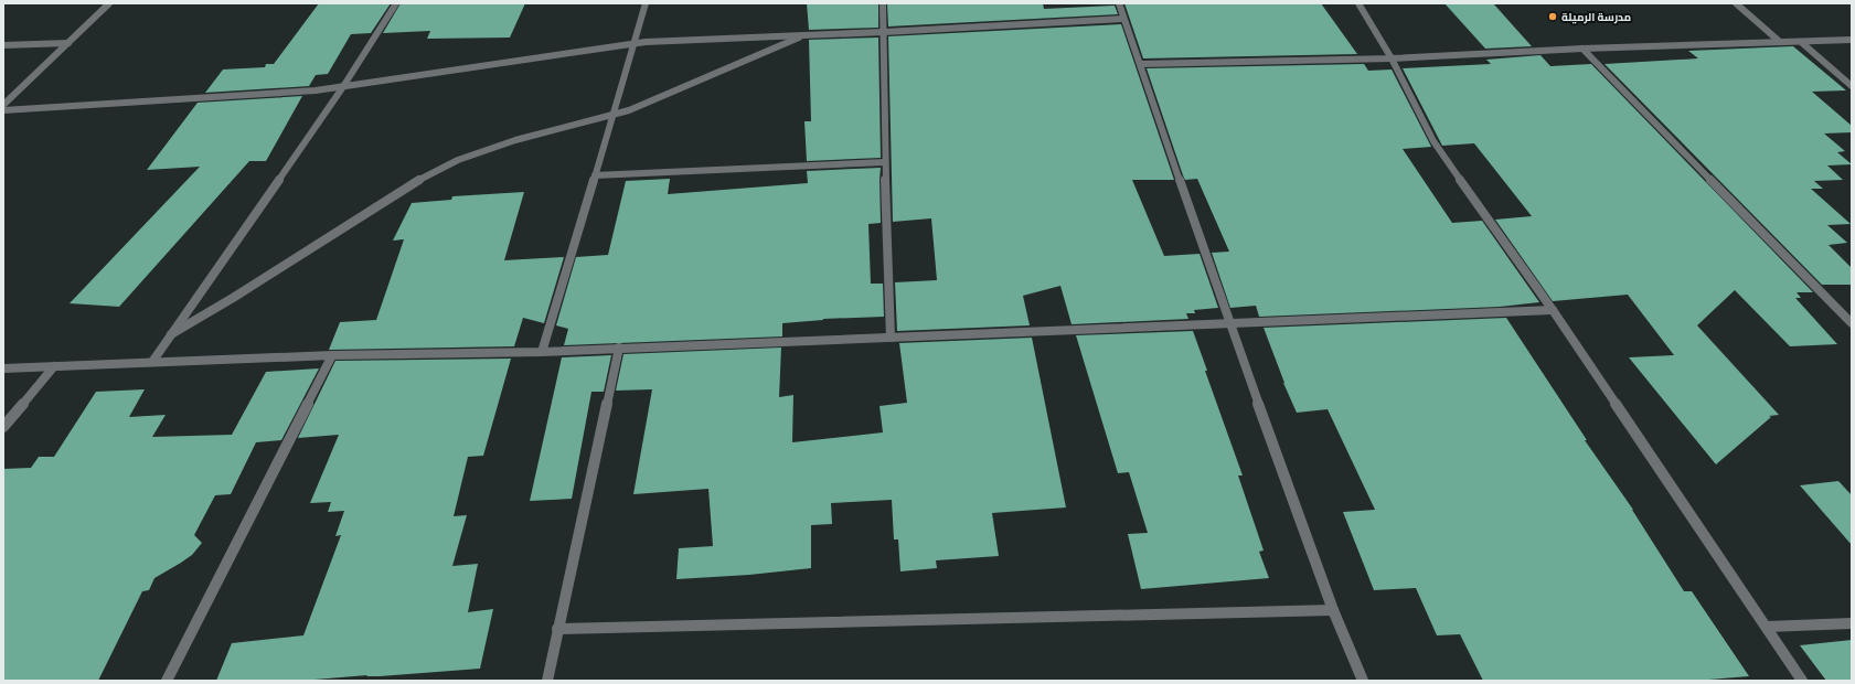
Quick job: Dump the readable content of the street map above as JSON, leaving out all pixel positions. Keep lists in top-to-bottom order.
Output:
{
  "places": ["مدرسة الرميلة"]
}
